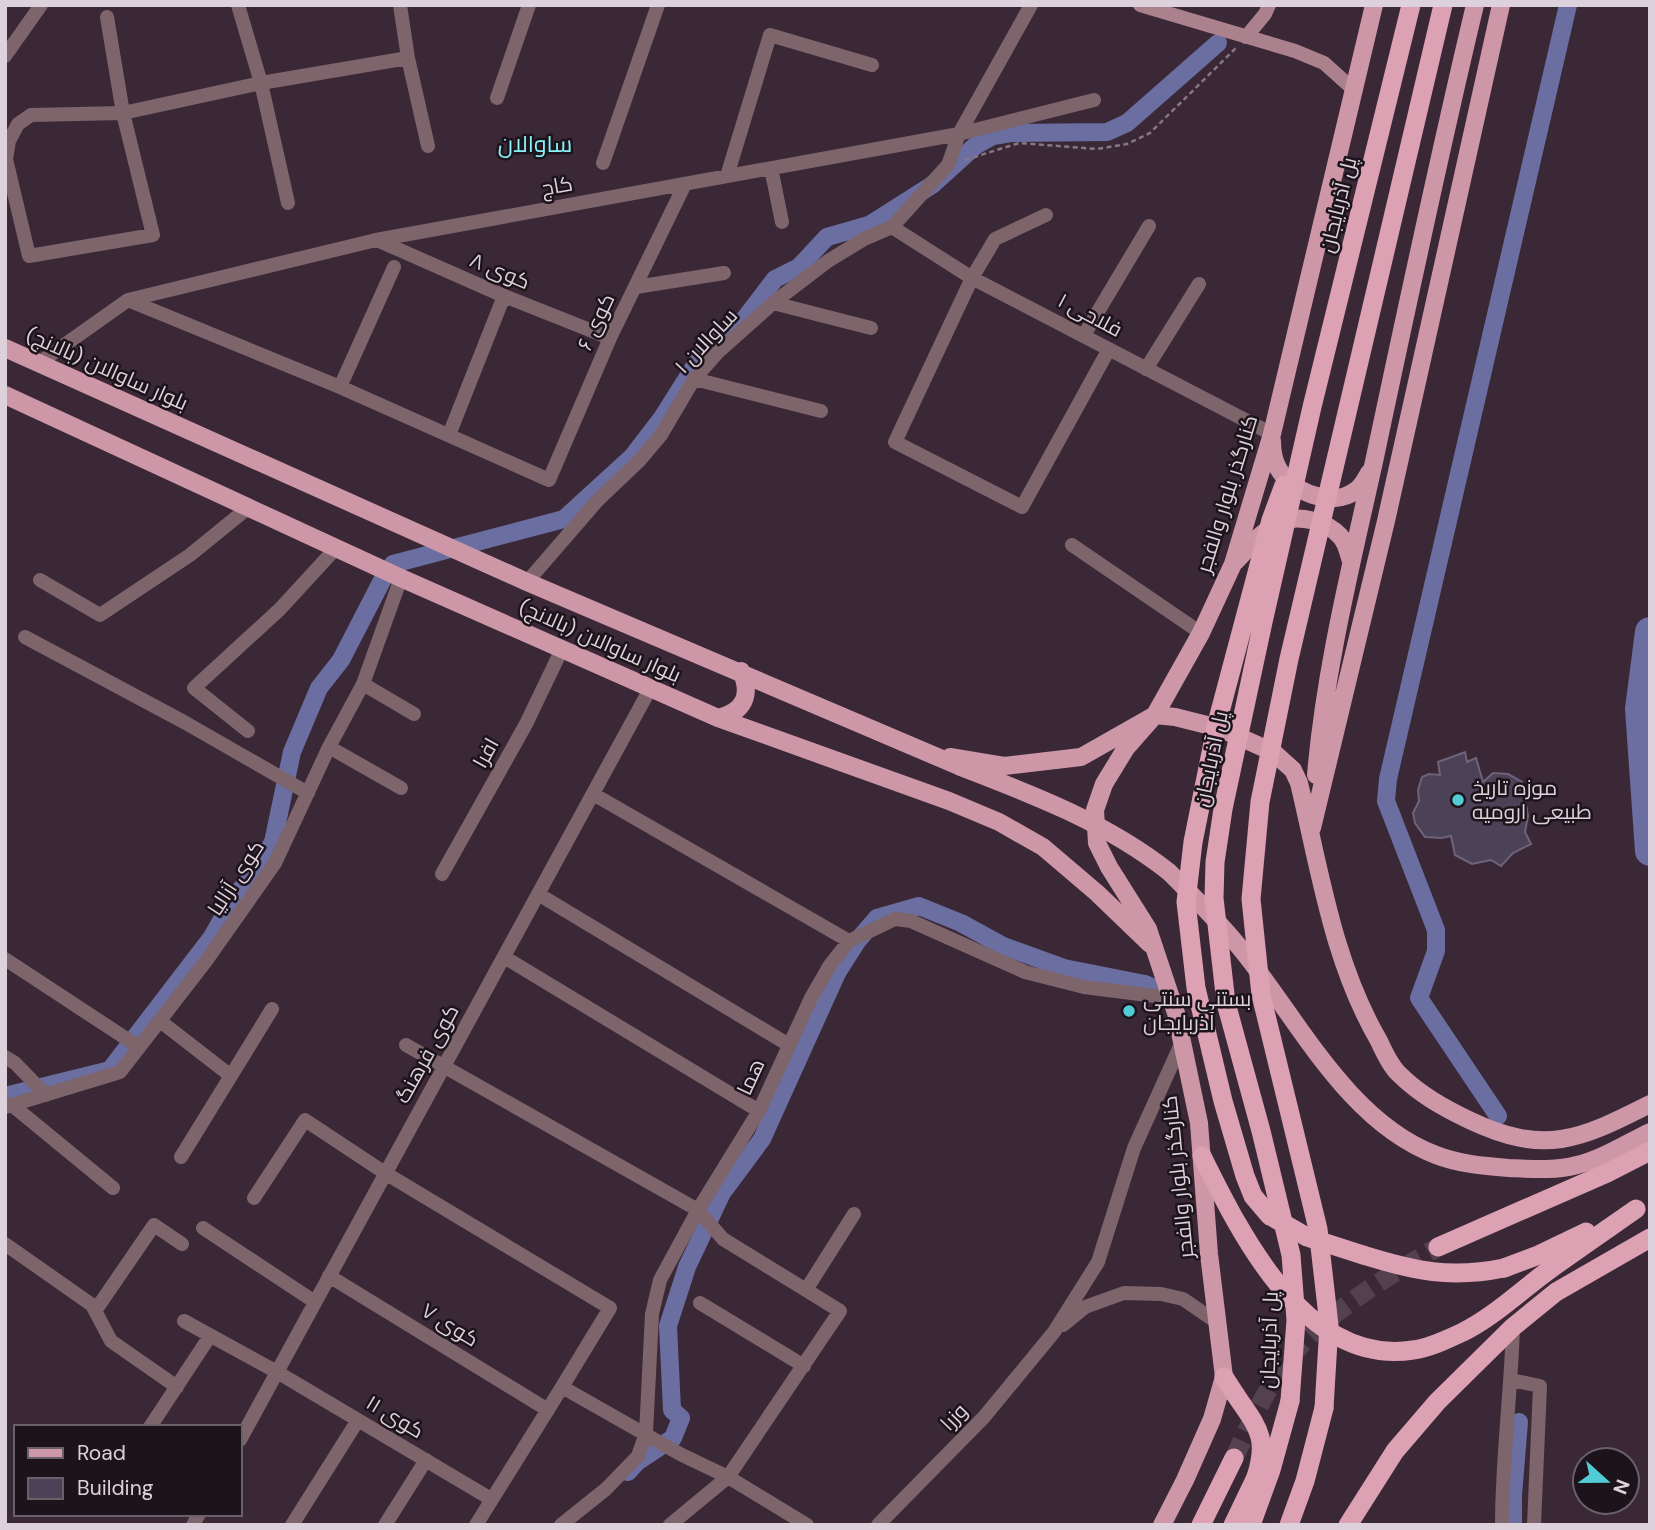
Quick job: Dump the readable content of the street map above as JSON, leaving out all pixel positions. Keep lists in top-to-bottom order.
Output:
{
  "streets": {
    "highway": ["پل آذربایجان"],
    "main road": ["بلوار ساوالان (بالانج)", "کنارگذر بلوار والفجر"],
    "street": [
      "کاج",
      "کوی ۸",
      "فلاحی ۱",
      "کوی ۶",
      "ساوالان ۱",
      "افرا",
      "کوی آزالیا",
      "کوی فرهنگ",
      "هما",
      "کوی ۷",
      "کوی ۱۱",
      "وزرا"
    ]
  },
  "crossings": [
    ["کاج", "کوی ۸"],
    ["کاج", "کوی ۶"],
    ["کاج", "ساوالان ۱"],
    ["کاج", "بلوار ساوالان (بالانج)"],
    ["کوی ۸", "کوی ۶"],
    ["فلاحی ۱", "ساوالان ۱"],
    ["فلاحی ۱", "کنارگذر بلوار والفجر"],
    ["ساوالان ۱", "بلوار ساوالان (بالانج)"],
    ["بلوار ساوالان (بالانج)", "کنارگذر بلوار والفجر"],
    ["بلوار ساوالان (بالانج)", "افرا"],
    ["بلوار ساوالان (بالانج)", "کوی آزالیا"],
    ["بلوار ساوالان (بالانج)", "کوی فرهنگ"],
    ["کنارگذر بلوار والفجر", "هما"],
    ["کوی فرهنگ", "کوی ۷"],
    ["کوی فرهنگ", "کوی ۱۱"]
  ],
  "districts": ["ساوالان"],
  "places": ["موزه تاریخ طبیعی ارومیه", "بستنی سنتی آذربایجان"],
  "legend": ["Road", "Building"],
  "north": "right"
}
